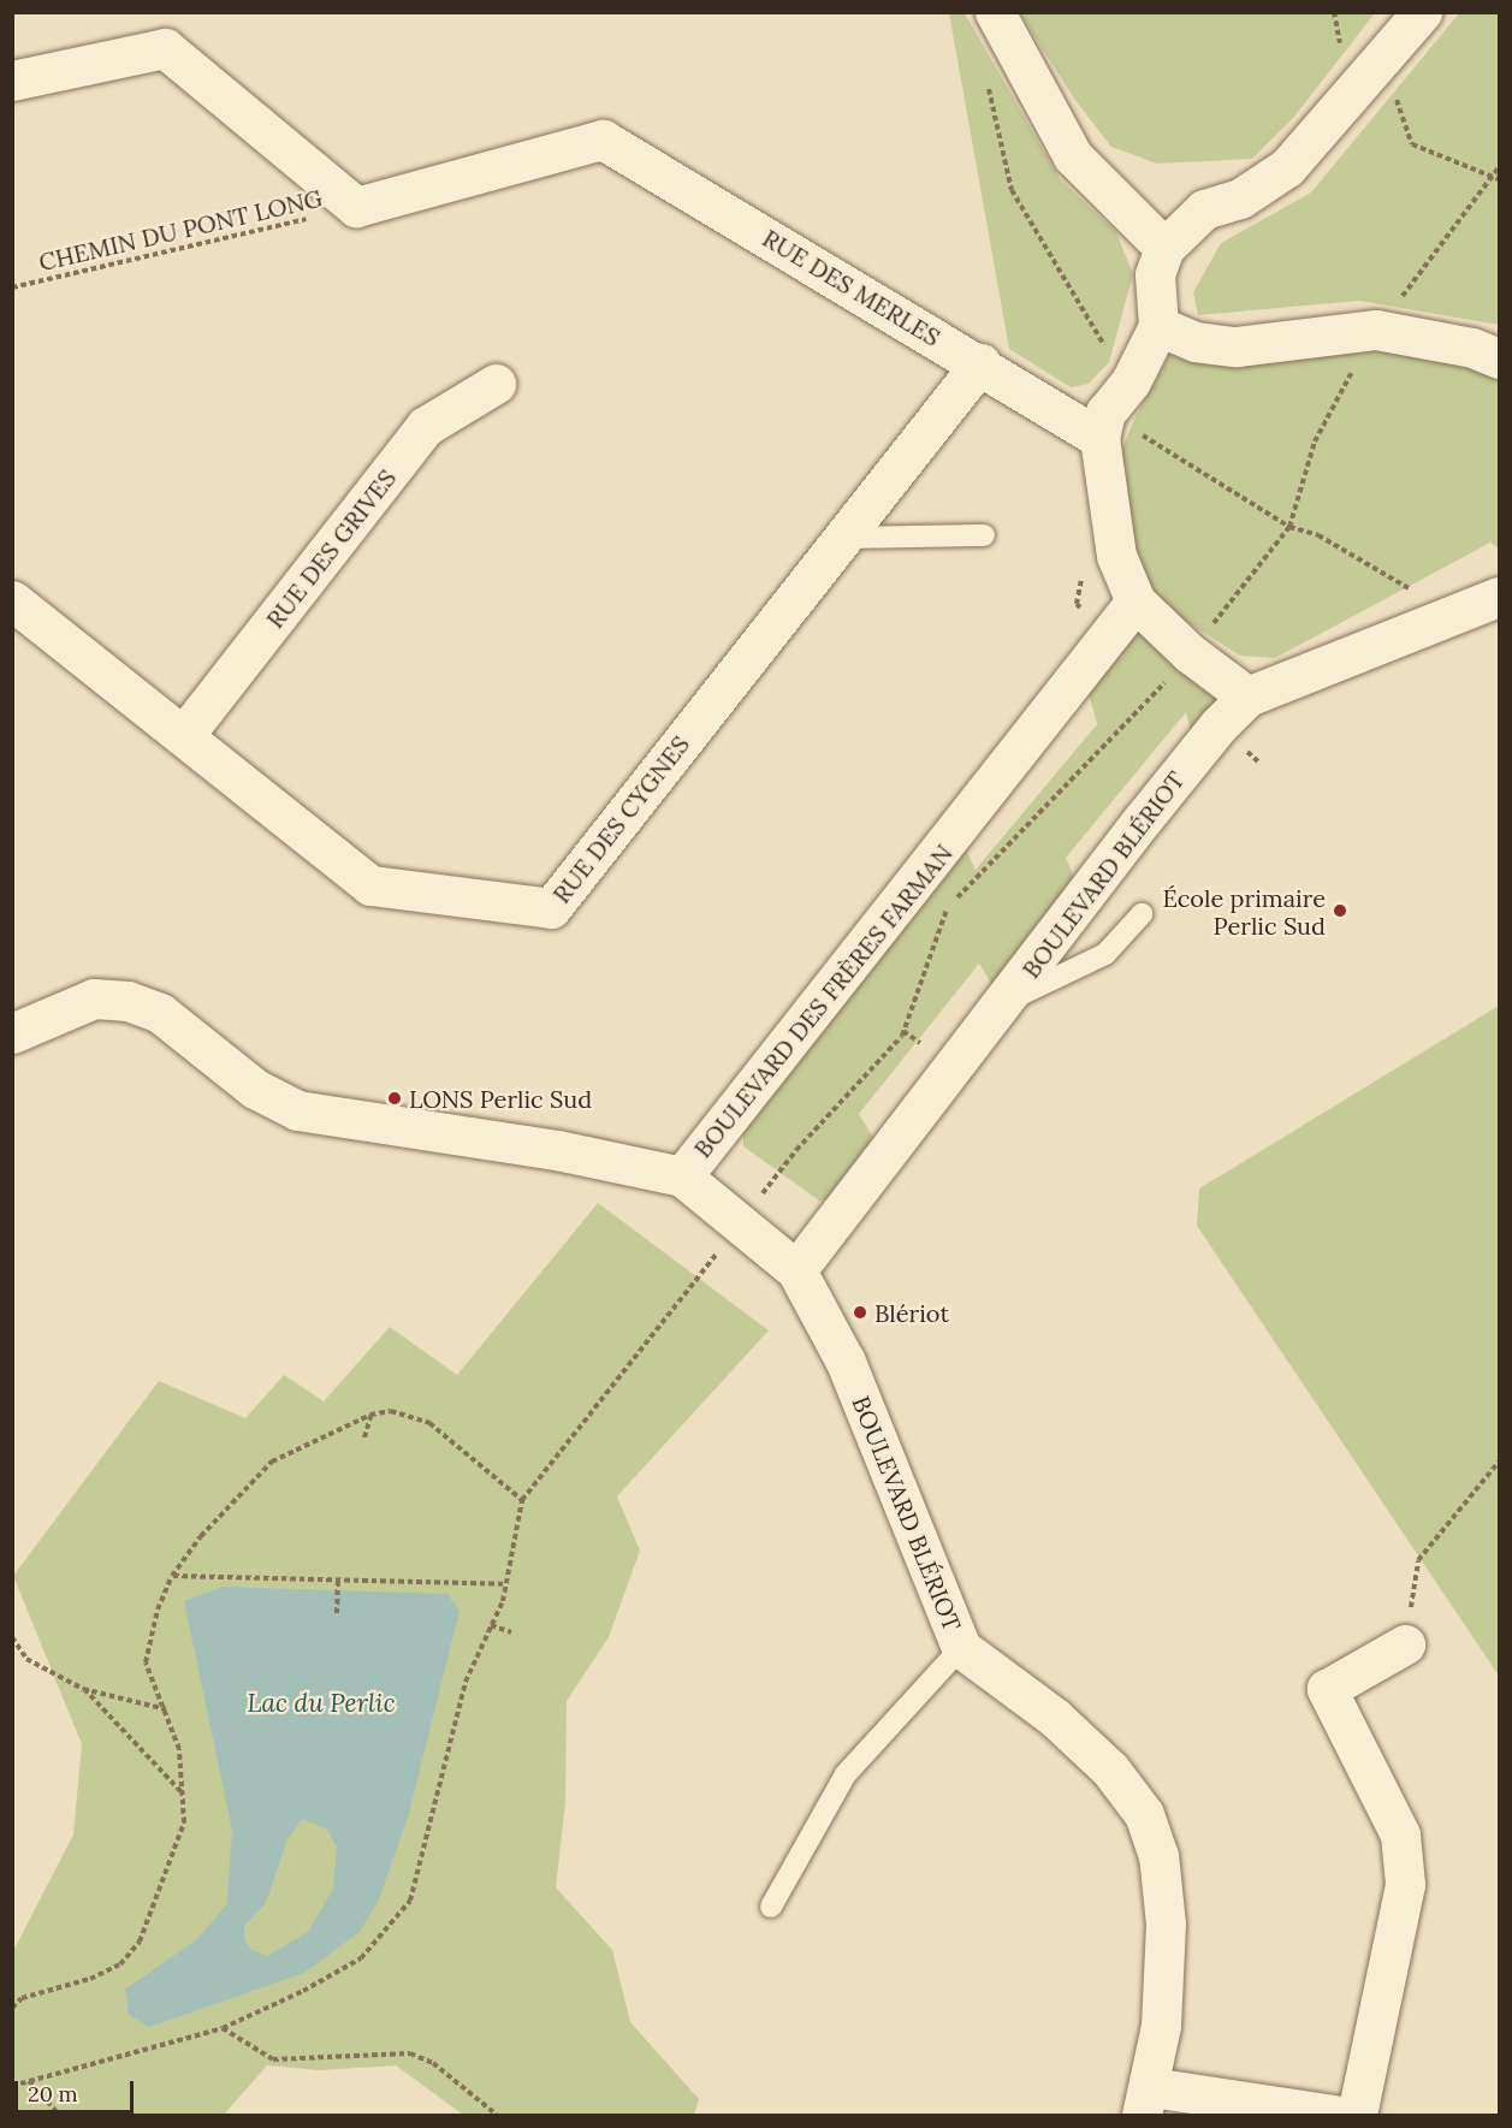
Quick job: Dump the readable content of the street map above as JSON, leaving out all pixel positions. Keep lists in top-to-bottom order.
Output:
{
  "streets": {
    "street": [
      "RUE DES MERLES",
      "RUE DES GRIVES",
      "RUE DES CYGNES",
      "BOULEVARD BLÉRIOT",
      "BOULEVARD DES FRÈRES FARMAN"
    ],
    "path": ["CHEMIN DU PONT LONG"]
  },
  "crossings": [
    ["CHEMIN DU PONT LONG", "RUE DES MERLES"],
    ["RUE DES MERLES", "RUE DES CYGNES"],
    ["RUE DES GRIVES", "RUE DES CYGNES"],
    ["BOULEVARD BLÉRIOT", "BOULEVARD DES FRÈRES FARMAN"]
  ],
  "water": ["Lac du Perlic"],
  "places": ["École primaire Perlic Sud", "LONS Perlic Sud", "Blériot"],
  "scale_bar": "20 m"
}
